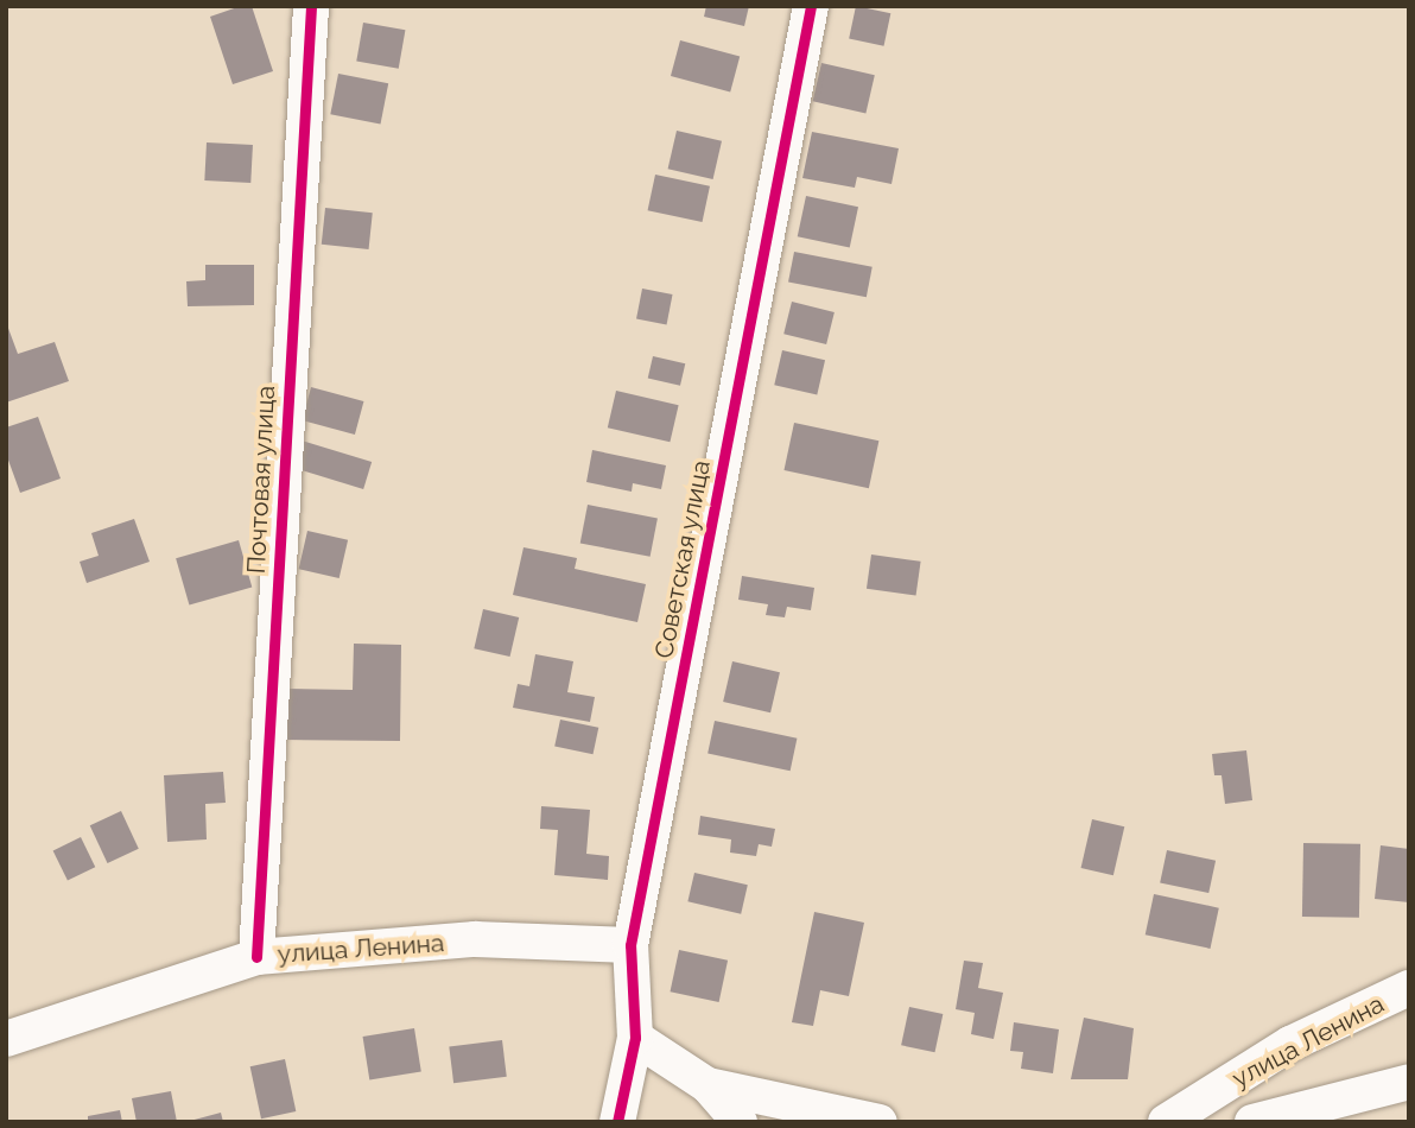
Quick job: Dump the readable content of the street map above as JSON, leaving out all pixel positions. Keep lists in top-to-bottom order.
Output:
{
  "streets": {
    "street": ["Почтовая улица", "Советская улица", "улица Ленина"]
  },
  "crossings": [
    ["Почтовая улица", "улица Ленина"],
    ["Советская улица", "улица Ленина"]
  ]
}
